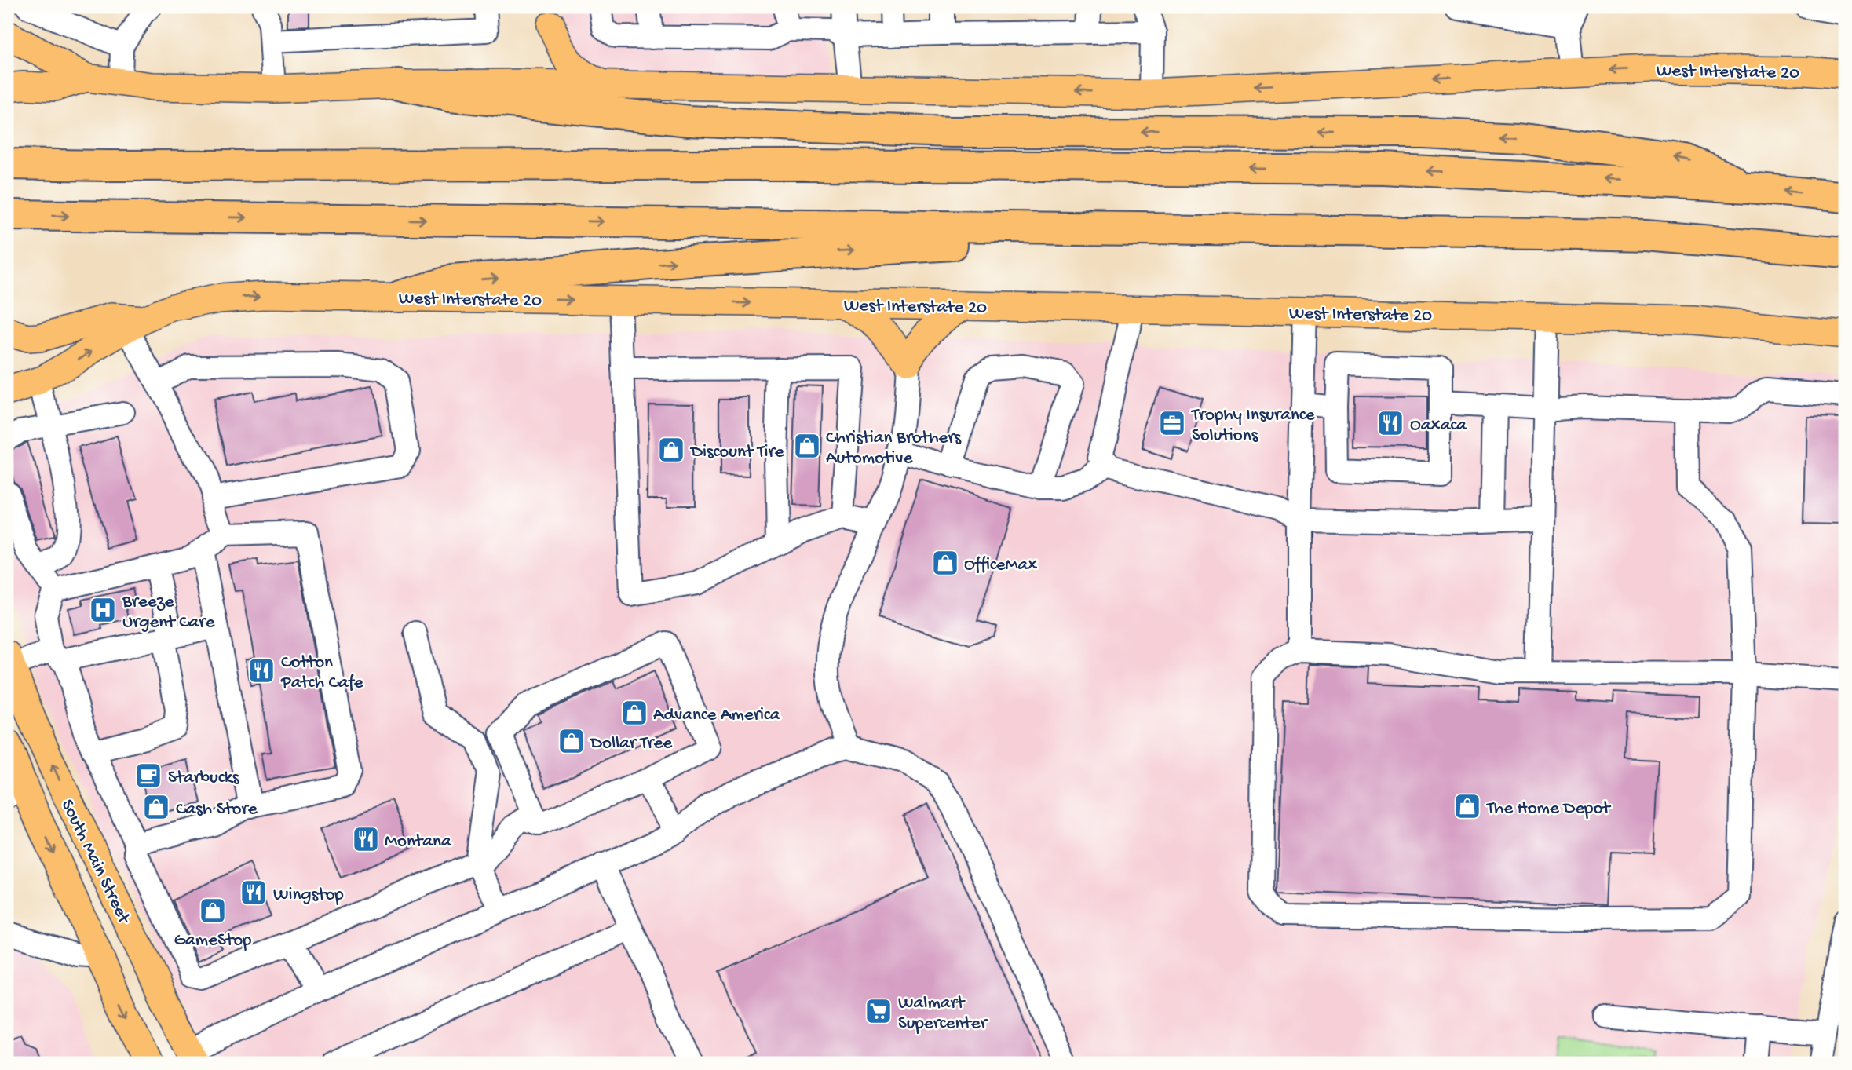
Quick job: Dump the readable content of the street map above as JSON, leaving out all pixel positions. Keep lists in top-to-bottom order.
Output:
{
  "streets": {
    "main road": ["West Interstate 20", "South Main Street"]
  },
  "places": {
    "office": ["Trophy Insurance Solutions"],
    "restaurant": [
      "Oaxaca",
      "Cotton Patch Cafe",
      "Montana",
      "Wingstop"
    ],
    "shop": [
      "Christian Brothers Automotive",
      "Discount Tire",
      "OfficeMax",
      "Advance America",
      "Dollar Tree",
      "The Home Depot",
      "Cash Store",
      "GameStop"
    ],
    "hospital": ["Breeze Urgent Care"],
    "cafe": ["Starbucks"],
    "supermarket": ["Walmart Supercenter"]
  }
}
